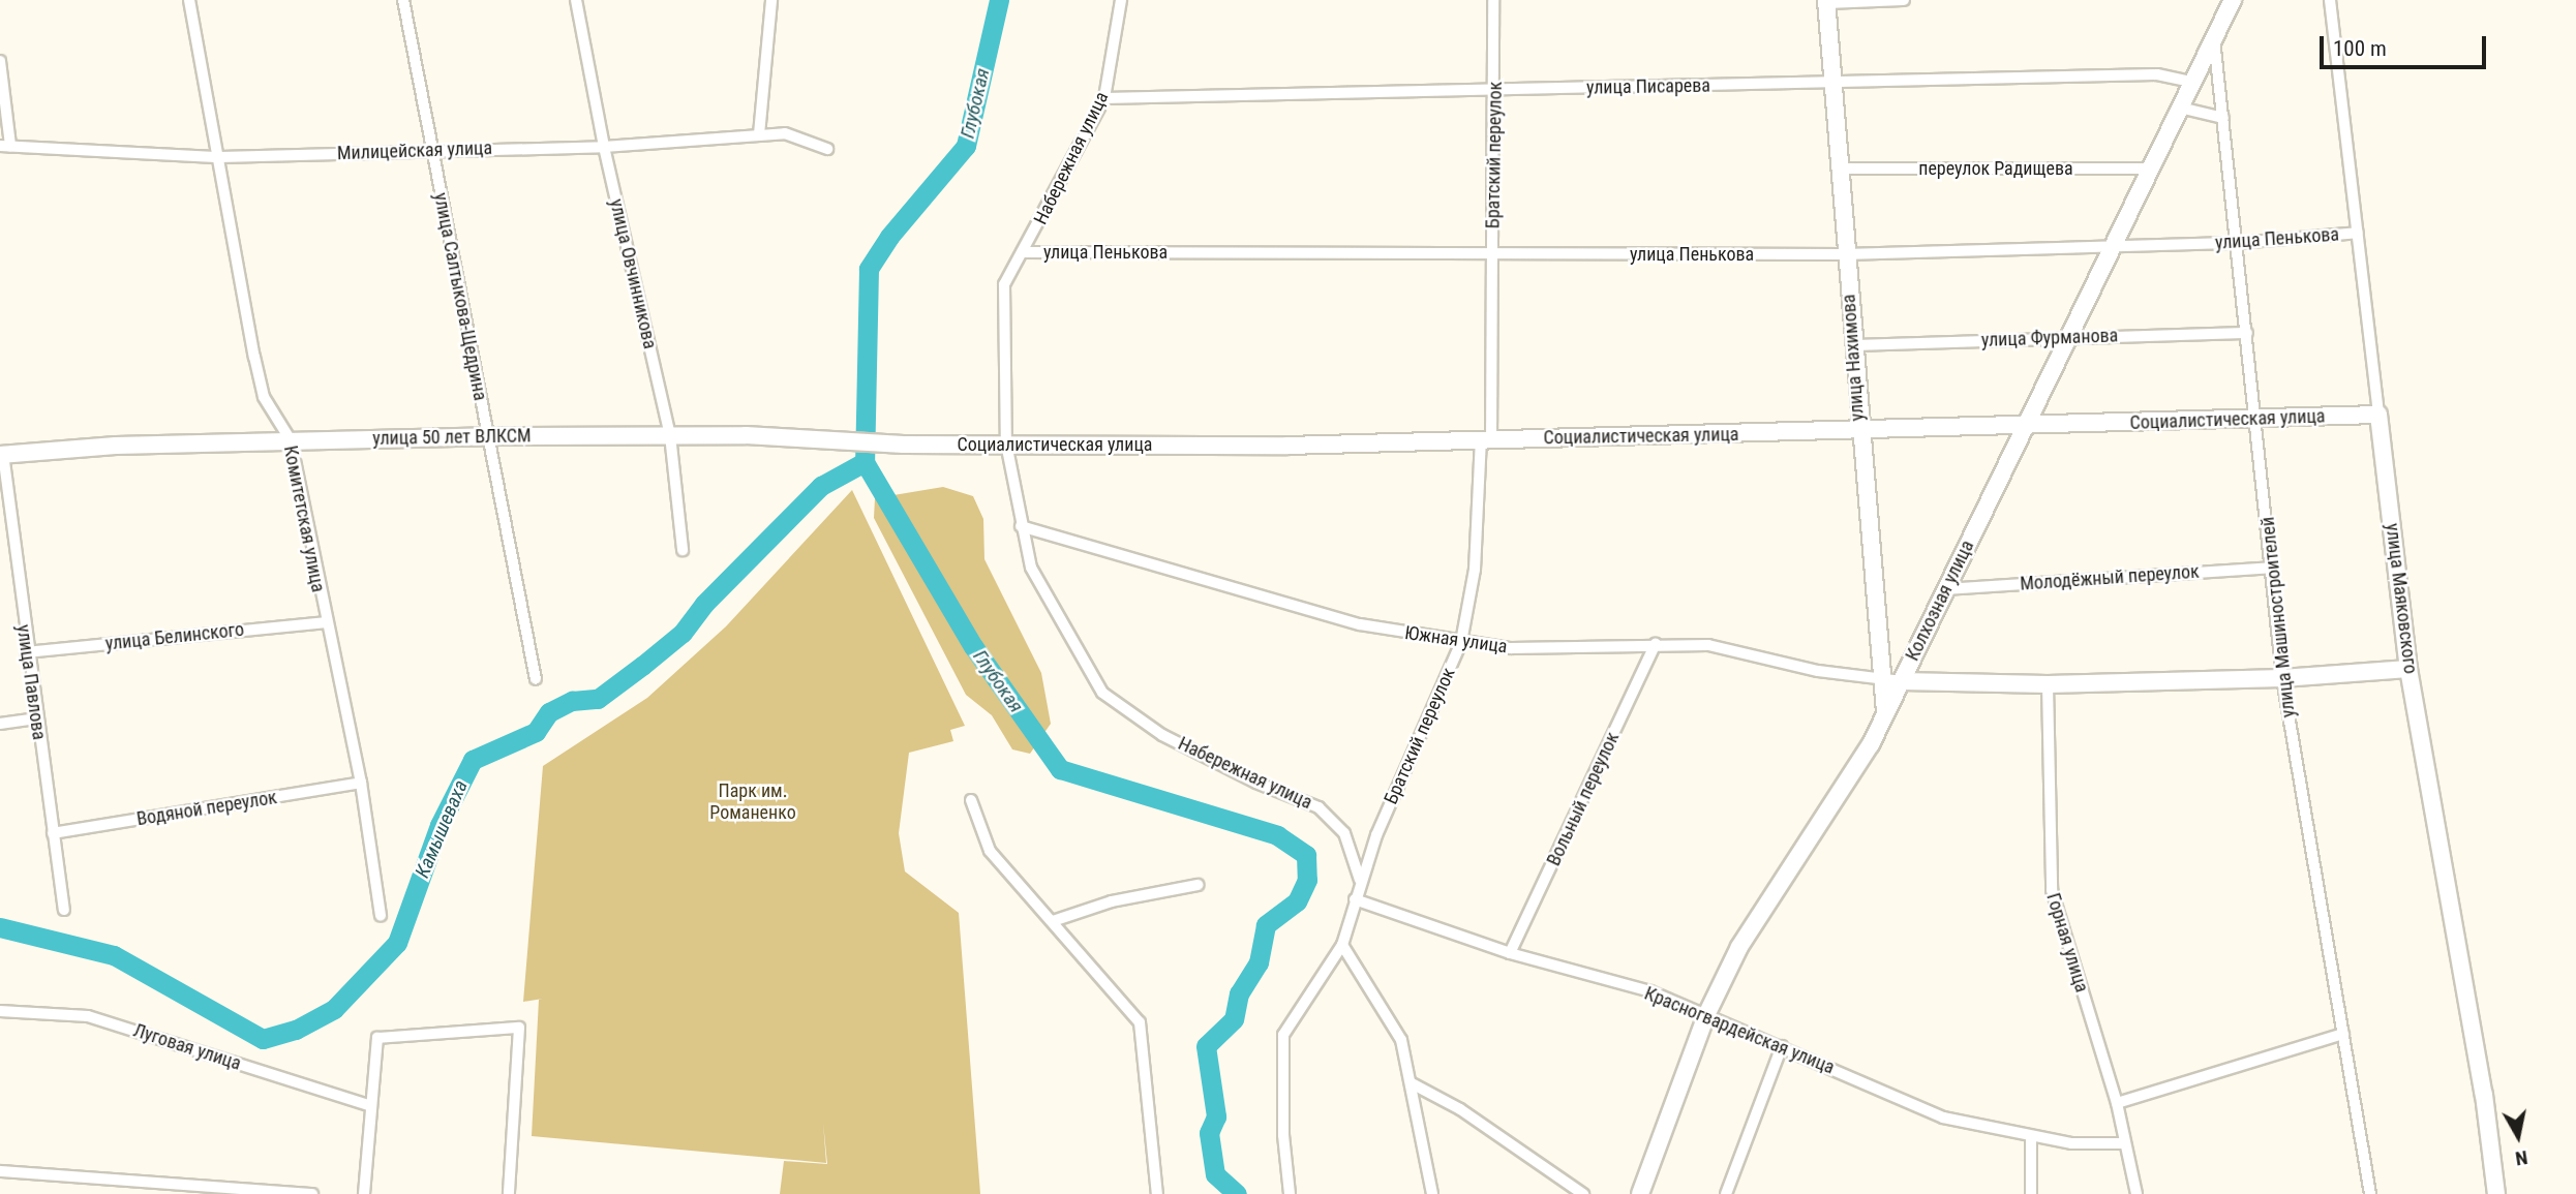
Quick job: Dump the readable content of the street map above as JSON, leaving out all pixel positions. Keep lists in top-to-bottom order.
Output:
{
  "streets": {
    "main road": [
      "улица Нахимова",
      "Социалистическая улица",
      "улица 50 лет ВЛКСМ",
      "улица Маяковского",
      "Колхозная улица"
    ],
    "street": [
      "улица Писарева",
      "Милицейская улица",
      "Братский переулок",
      "Набережная улица",
      "переулок Радищева",
      "улица Пенькова",
      "улица Овчинникова",
      "улица Салтыкова-Щедрина",
      "улица Фурманова",
      "Комитетская улица",
      "Молодёжный переулок",
      "улица Машиностроителей",
      "улица Белинского",
      "Южная улица",
      "улица Павлова",
      "Вольный переулок",
      "Водяной переулок",
      "Горная улица",
      "Красногвардейская улица",
      "Луговая улица"
    ]
  },
  "crossings": [
    ["улица Писарева", "Братский переулок"],
    ["улица Писарева", "Набережная улица"],
    ["улица Писарева", "улица Нахимова"],
    ["улица Писарева", "Колхозная улица"],
    ["Милицейская улица", "улица Овчинникова"],
    ["Милицейская улица", "улица Салтыкова-Щедрина"],
    ["Милицейская улица", "Комитетская улица"],
    ["Братский переулок", "Набережная улица"],
    ["Братский переулок", "улица Пенькова"],
    ["Братский переулок", "Социалистическая улица"],
    ["Братский переулок", "Южная улица"],
    ["Братский переулок", "Красногвардейская улица"],
    ["Набережная улица", "улица Пенькова"],
    ["Набережная улица", "Социалистическая улица"],
    ["Набережная улица", "Южная улица"],
    ["переулок Радищева", "улица Нахимова"],
    ["переулок Радищева", "Колхозная улица"],
    ["улица Пенькова", "улица Нахимова"],
    ["улица Пенькова", "улица Маяковского"],
    ["улица Пенькова", "Колхозная улица"],
    ["улица Пенькова", "улица Машиностроителей"],
    ["улица Овчинникова", "улица 50 лет ВЛКСМ"],
    ["улица Салтыкова-Щедрина", "улица 50 лет ВЛКСМ"],
    ["улица Фурманова", "улица Нахимова"],
    ["улица Фурманова", "Колхозная улица"],
    ["улица Фурманова", "улица Машиностроителей"],
    ["улица Нахимова", "Социалистическая улица"],
    ["улица Нахимова", "Колхозная улица"],
    ["улица Нахимова", "Южная улица"],
    ["Социалистическая улица", "улица 50 лет ВЛКСМ"],
    ["Социалистическая улица", "улица Маяковского"],
    ["Социалистическая улица", "Колхозная улица"],
    ["Социалистическая улица", "улица Машиностроителей"],
    ["улица 50 лет ВЛКСМ", "Комитетская улица"],
    ["улица 50 лет ВЛКСМ", "улица Павлова"],
    ["Комитетская улица", "улица Белинского"],
    ["Комитетская улица", "Водяной переулок"],
    ["Молодёжный переулок", "Колхозная улица"],
    ["Молодёжный переулок", "улица Машиностроителей"],
    ["Колхозная улица", "улица Машиностроителей"],
    ["Колхозная улица", "Южная улица"],
    ["Колхозная улица", "Красногвардейская улица"],
    ["улица Белинского", "улица Павлова"],
    ["Южная улица", "Вольный переулок"],
    ["улица Павлова", "Водяной переулок"],
    ["Вольный переулок", "Красногвардейская улица"],
    ["Горная улица", "Красногвардейская улица"]
  ],
  "water": ["Глубокая", "Камышеваха"],
  "parks": ["Парк им. Романенко"],
  "scale_bar": "100 m",
  "north": "bottom"
}
